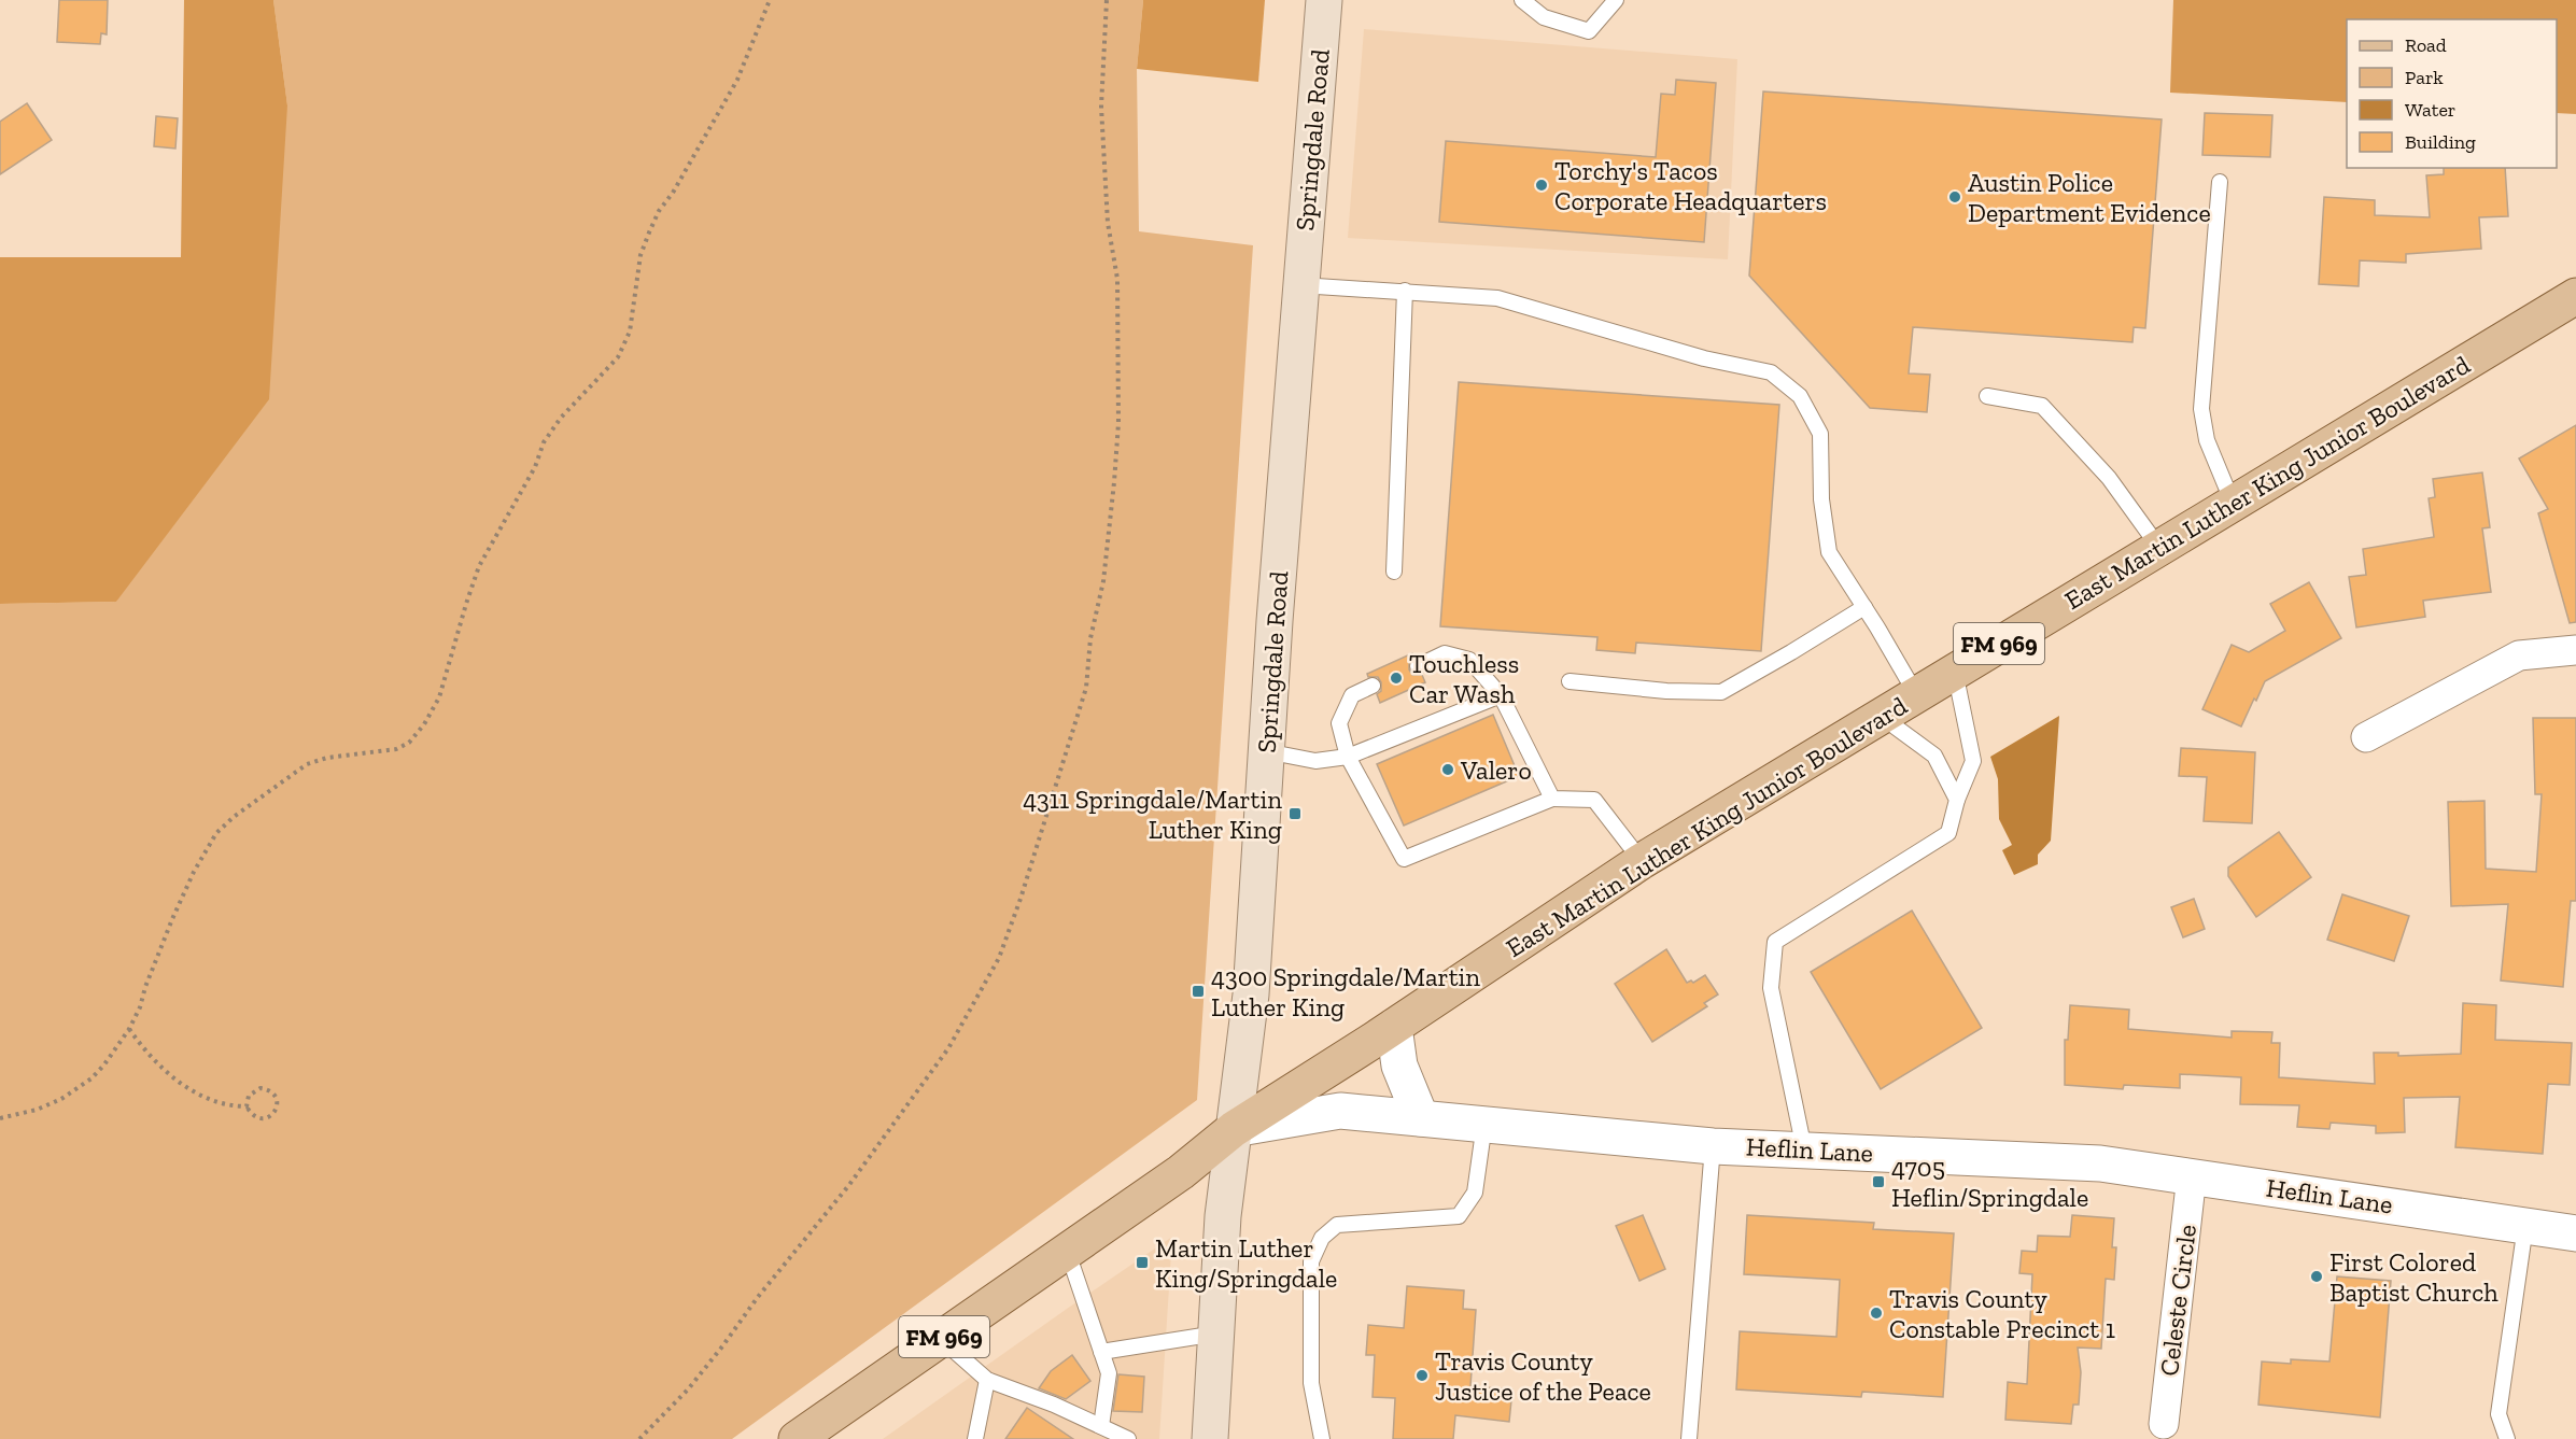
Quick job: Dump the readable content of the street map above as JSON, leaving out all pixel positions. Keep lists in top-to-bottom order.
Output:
{
  "streets": {
    "main road": ["Springdale Road", "East Martin Luther King Junior Boulevard", "FM 969"],
    "street": ["Heflin Lane", "Celeste Circle"]
  },
  "crossings": [
    ["Springdale Road", "East Martin Luther King Junior Boulevard"],
    ["Springdale Road", "Heflin Lane"],
    ["East Martin Luther King Junior Boulevard", "Heflin Lane"],
    ["Heflin Lane", "Celeste Circle"]
  ],
  "places": {
    "other": [
      "Torchy's Tacos Corporate Headquarters",
      "Austin Police Department Evidence",
      "Touchless Car Wash",
      "Valero",
      "First Colored Baptist Church",
      "Travis County Constable Precinct 1",
      "Travis County Justice of the Peace"
    ],
    "transit": [
      "4311 Springdale/Martin Luther King",
      "4300 Springdale/Martin Luther King",
      "4705 Heflin/Springdale",
      "Martin Luther King/Springdale"
    ]
  },
  "legend": [
    "Road",
    "Park",
    "Water",
    "Building"
  ]
}
